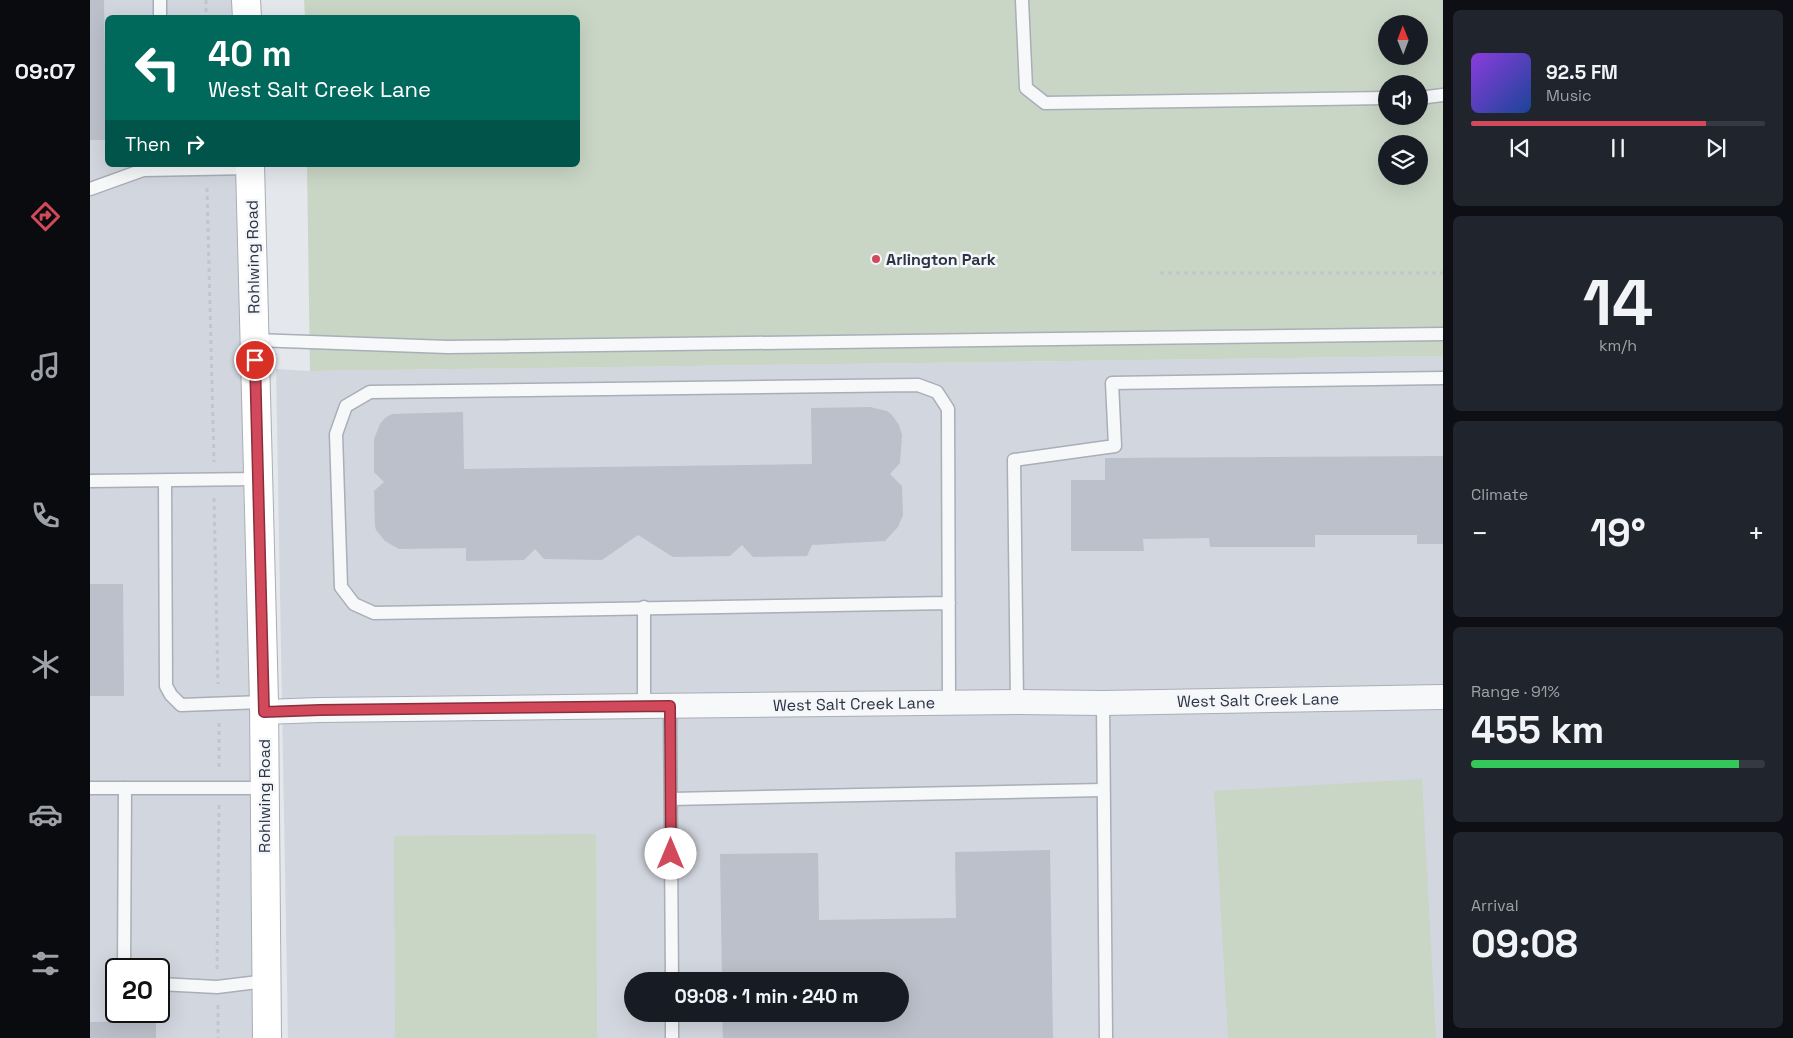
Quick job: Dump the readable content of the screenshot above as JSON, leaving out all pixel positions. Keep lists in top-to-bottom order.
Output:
{
  "streets": {
    "main road": ["Rohlwing Road"],
    "street": ["West Salt Creek Lane"]
  },
  "crossings": [
    ["Rohlwing Road", "West Salt Creek Lane"]
  ],
  "places": ["Arlington Park"],
  "north": "top",
  "page": {
    "tabs": "09:07",
    "turn": ["40 m", "West Salt Creek Lane"],
    "song": ["92.5 FM", "Music"],
    "then": "Then",
    "tile": [
      ["14", "km/h"],
      "Climate",
      ["Range · 91%", "455 km"],
      ["Arrival", "09:08"]
    ],
    "heat": ["−", "19°", "+"],
    "limit": "20",
    "trip": "09:08 · 1 min · 240 m"
  }
}
